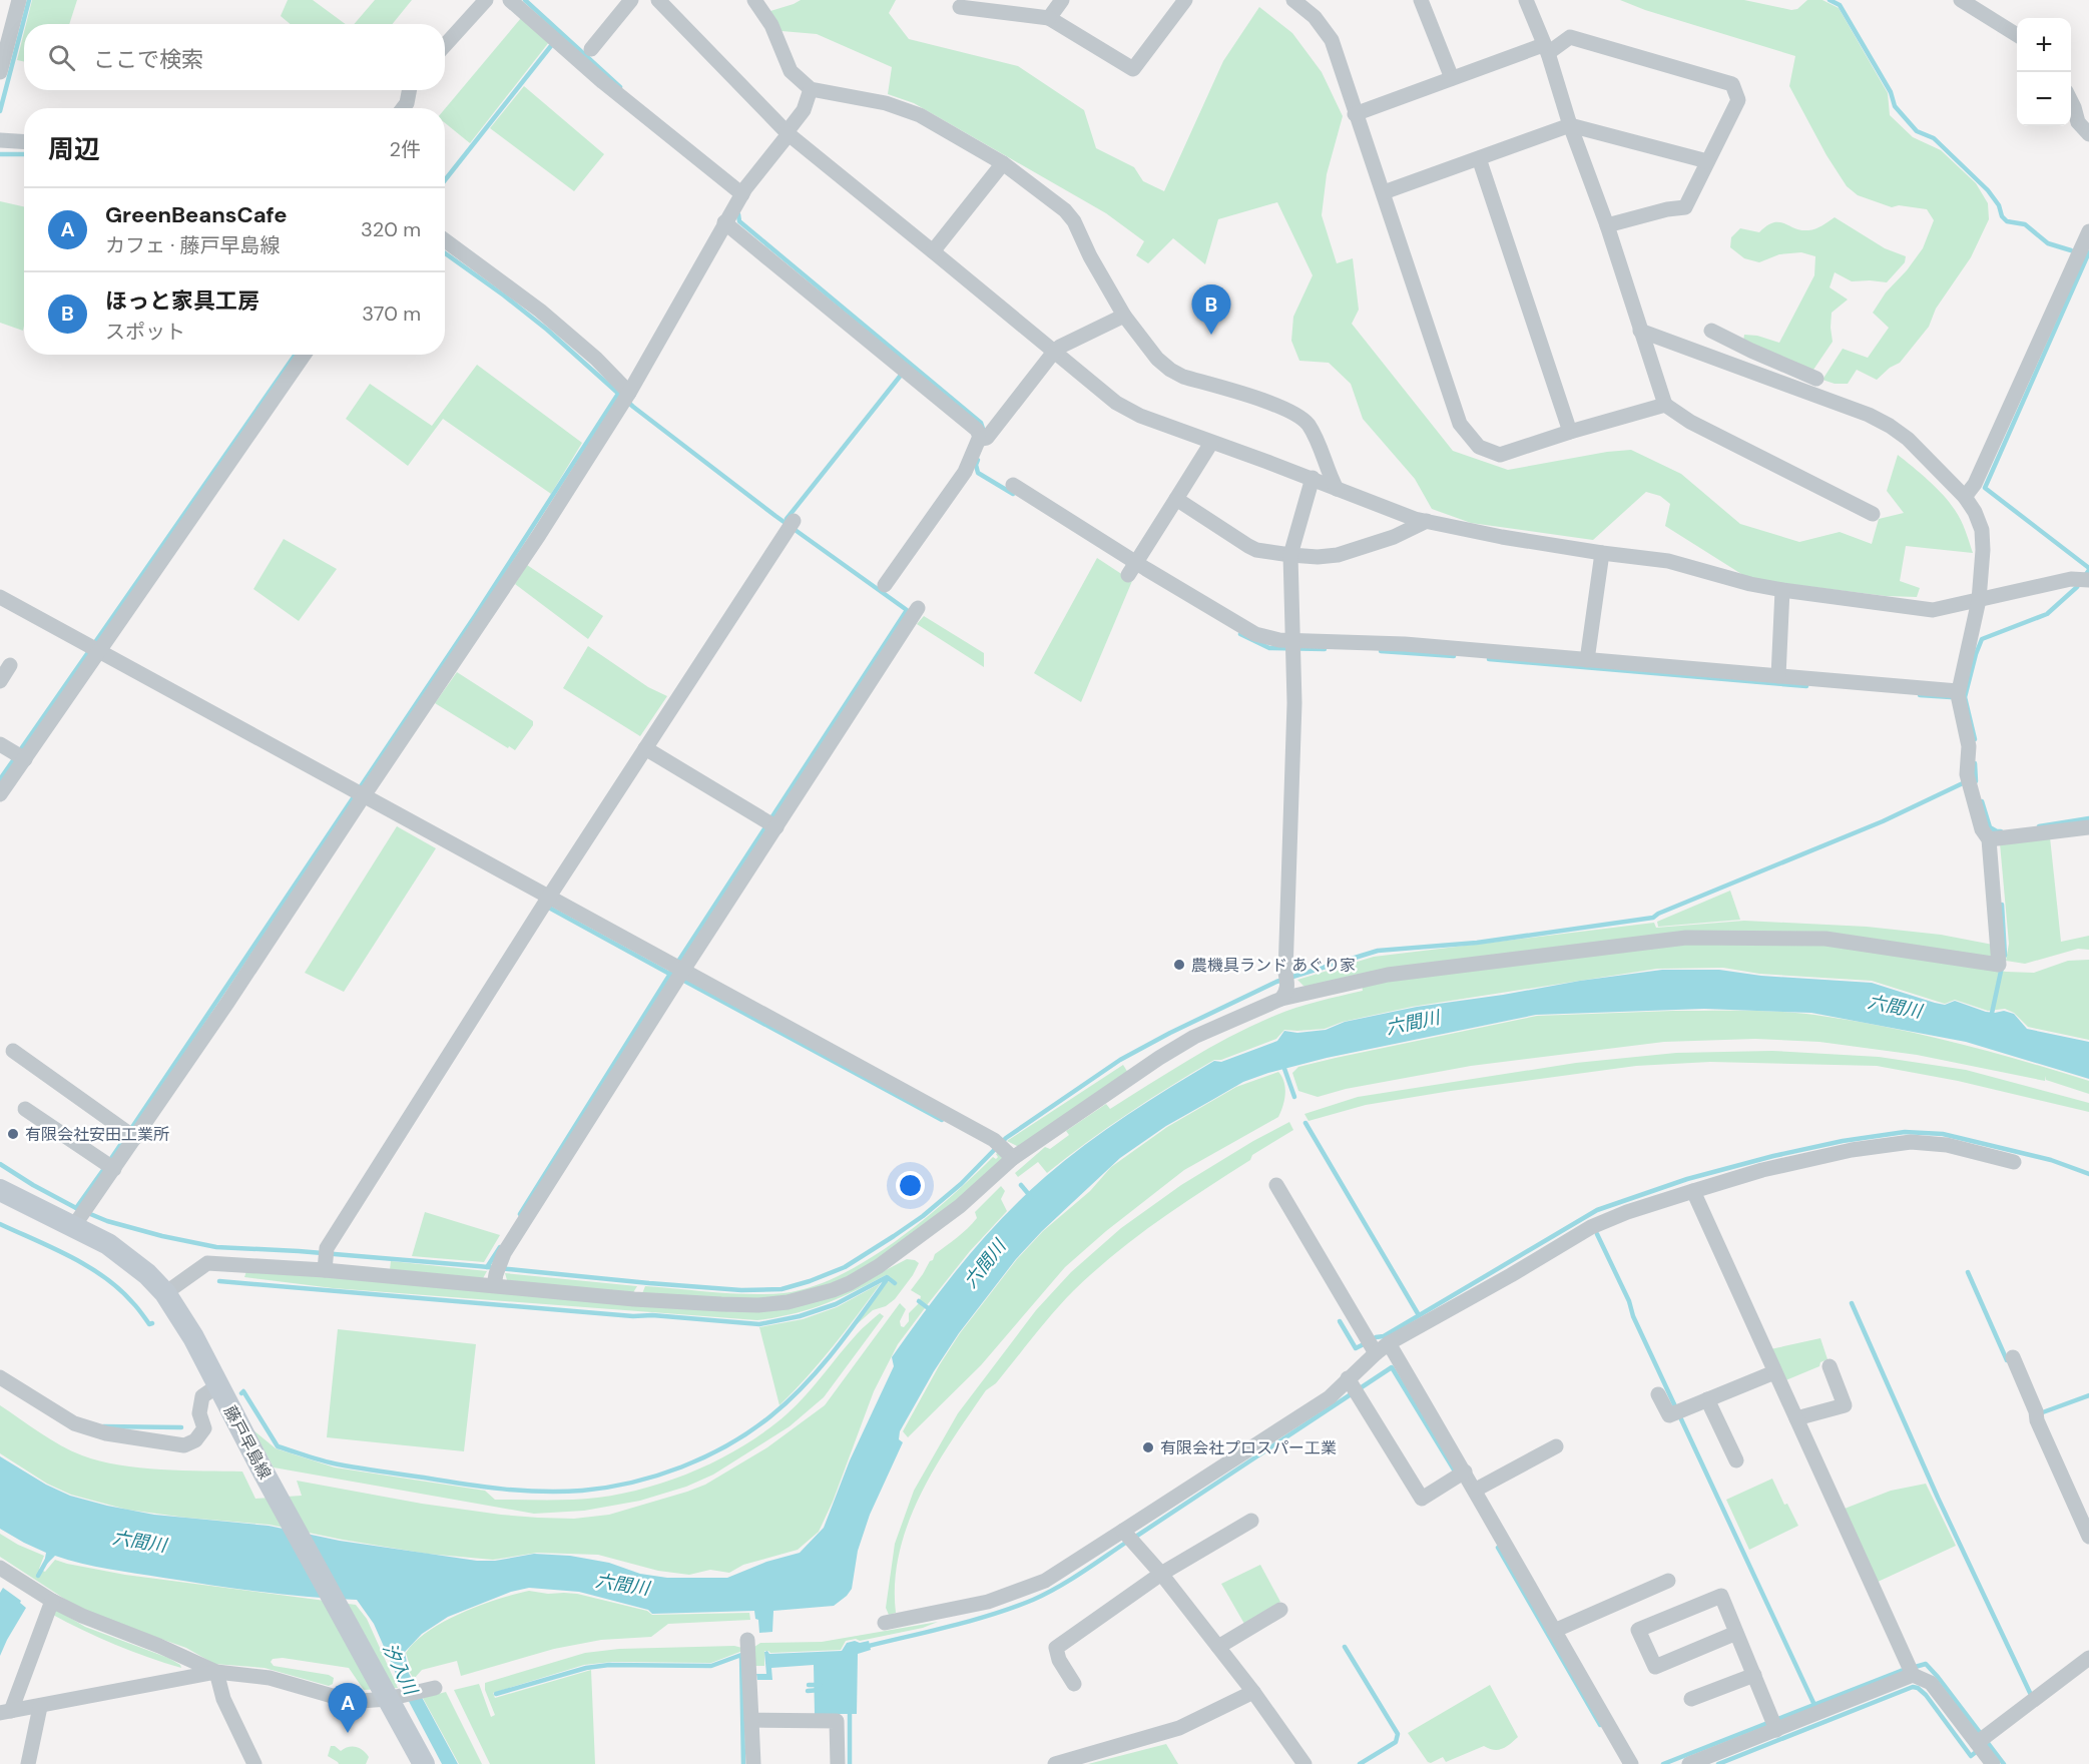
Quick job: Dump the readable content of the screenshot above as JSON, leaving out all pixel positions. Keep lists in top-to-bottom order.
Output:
{
  "streets": {
    "main road": ["藤戸早島線"]
  },
  "water": ["六間川", "汐入川"],
  "places": ["農機具ランド あぐり家", "有限会社安田工業所", "有限会社プロスパー工業"],
  "page": {
    "map_buttons": ["+", "−"],
    "search": "ここで検索",
    "heading": ["周辺", "2件"],
    "list": [
      {
        "mark": "A",
        "name": "GreenBeansCafe",
        "note": "カフェ · 藤戸早島線",
        "value": "320 m"
      },
      {
        "mark": "B",
        "name": "ほっと家具工房",
        "note": "スポット",
        "value": "370 m"
      }
    ],
    "pins": ["B", "A"]
  }
}
